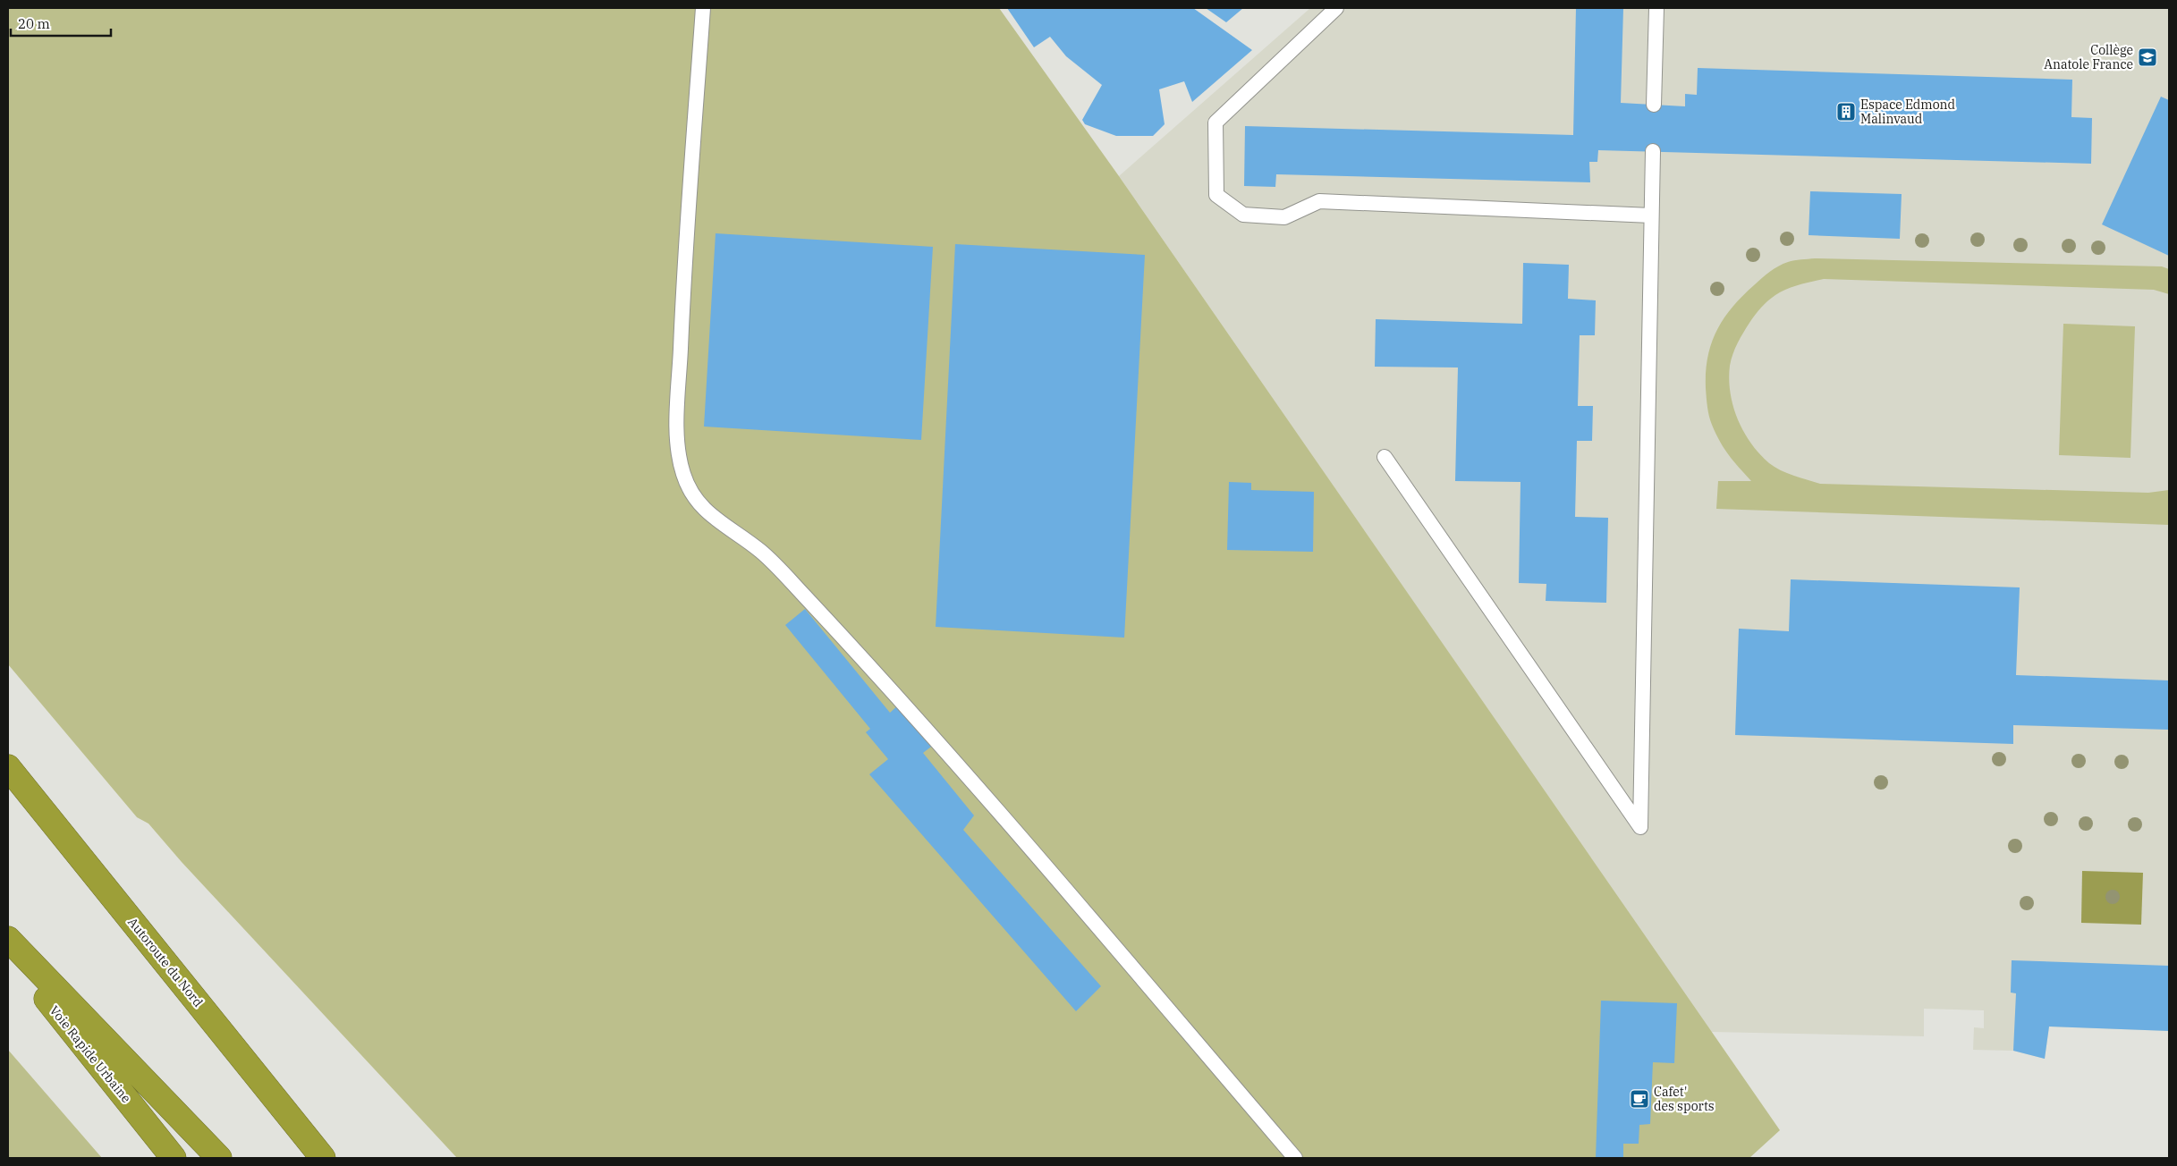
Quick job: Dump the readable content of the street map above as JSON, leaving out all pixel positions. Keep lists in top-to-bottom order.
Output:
{
  "streets": {
    "highway": ["Autoroute du Nord", "Voie Rapide Urbaine"]
  },
  "places": {
    "school or university": ["Collège Anatole France"],
    "building": ["Espace Edmond Malinvaud"],
    "cafe": ["Cafet' des sports"]
  },
  "scale_bar": "20 m"
}
